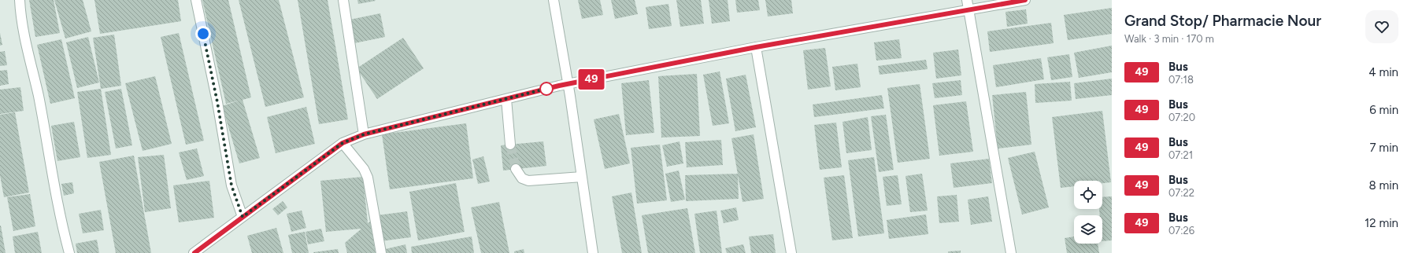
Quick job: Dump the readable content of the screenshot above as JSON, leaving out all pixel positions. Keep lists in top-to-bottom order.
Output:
{
  "lines": ["bus line 49"],
  "page": {
    "on_map": "49",
    "heading": ["Grand Stop/ Pharmacie Nour", "Walk · 3 min · 170 m"],
    "list": [
      {
        "mark": "49",
        "name": "Bus",
        "note": "07:18",
        "value": "4 min"
      },
      {
        "mark": "49",
        "name": "Bus",
        "note": "07:20",
        "value": "6 min"
      },
      {
        "mark": "49",
        "name": "Bus",
        "note": "07:21",
        "value": "7 min"
      },
      {
        "mark": "49",
        "name": "Bus",
        "note": "07:22",
        "value": "8 min"
      },
      {
        "mark": "49",
        "name": "Bus",
        "note": "07:26",
        "value": "12 min"
      }
    ]
  }
}
